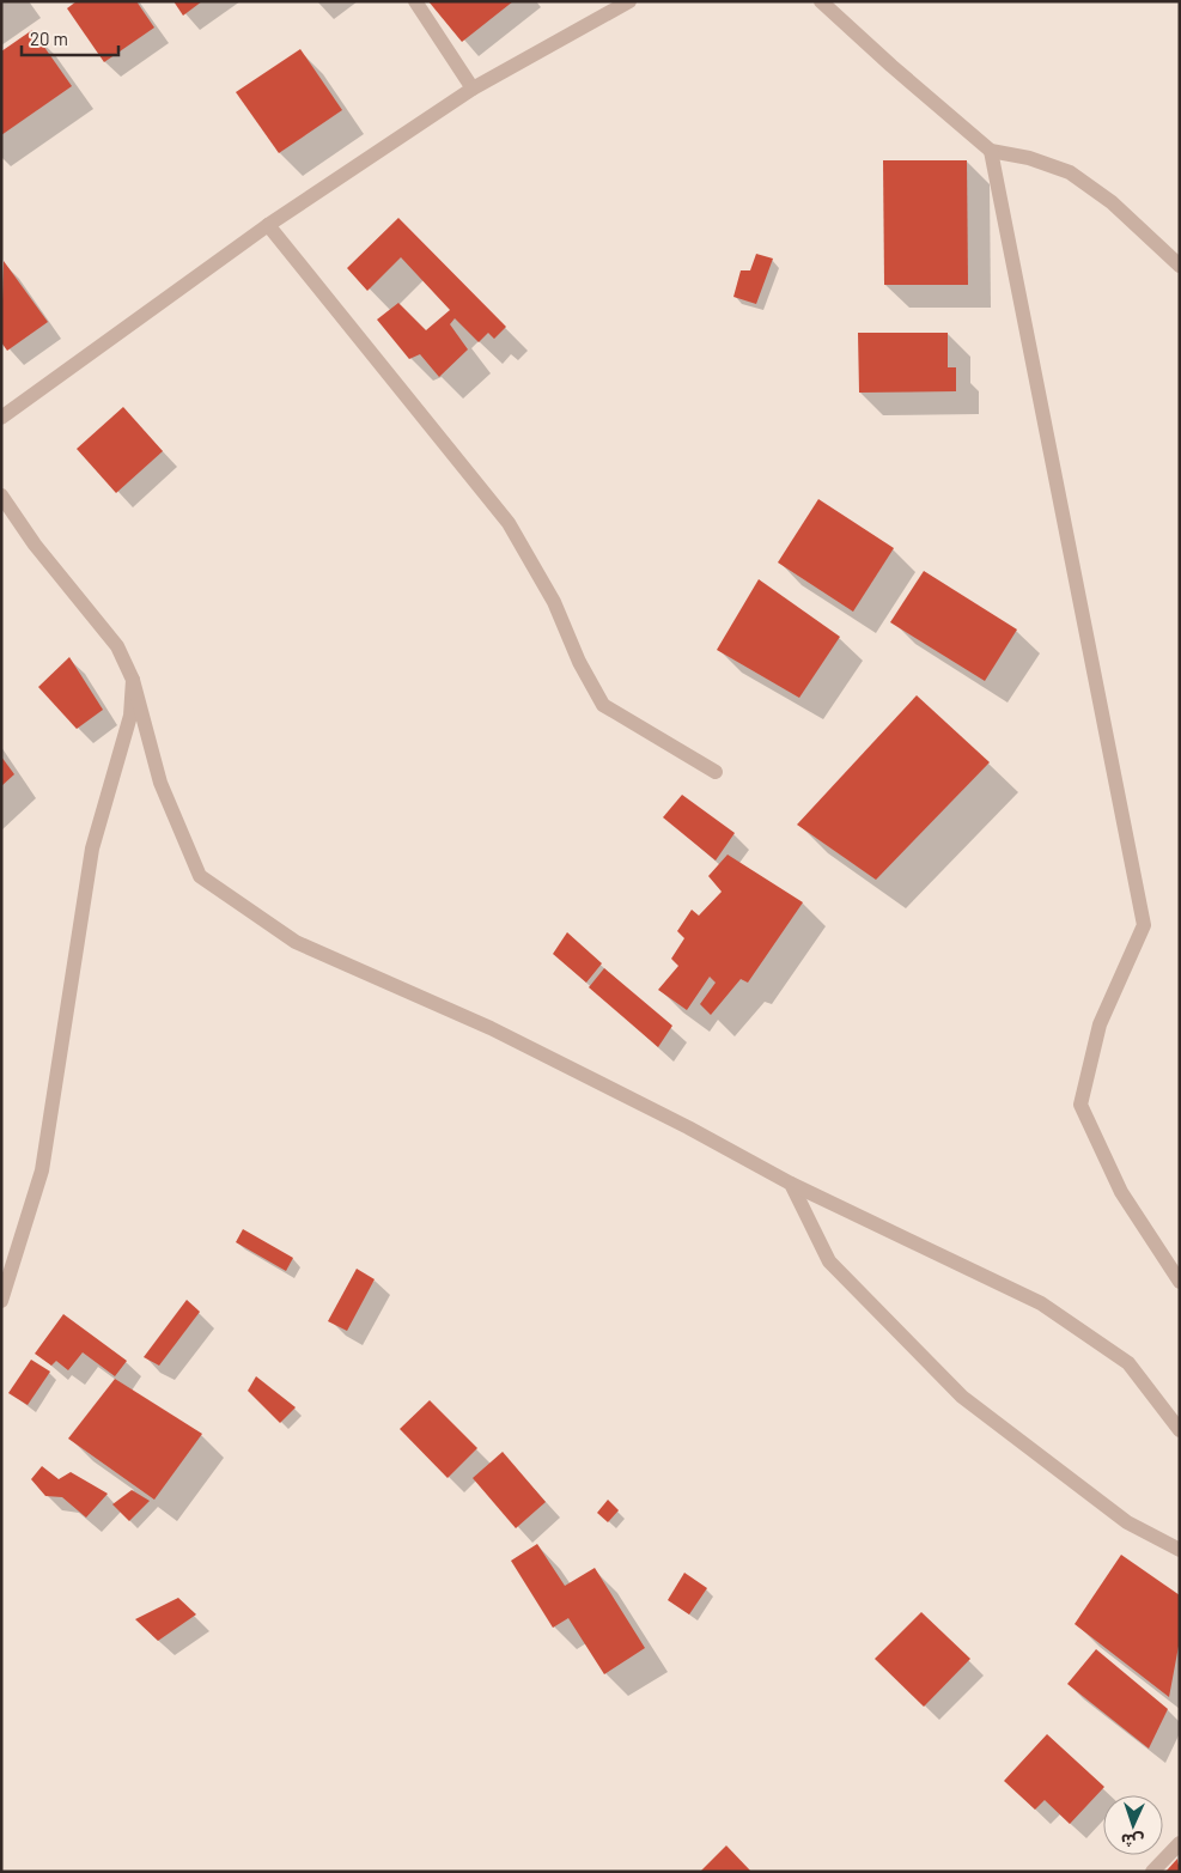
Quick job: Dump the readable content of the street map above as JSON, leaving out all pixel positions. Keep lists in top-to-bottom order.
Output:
{
  "scale_bar": "20 m",
  "north": "bottom"
}
